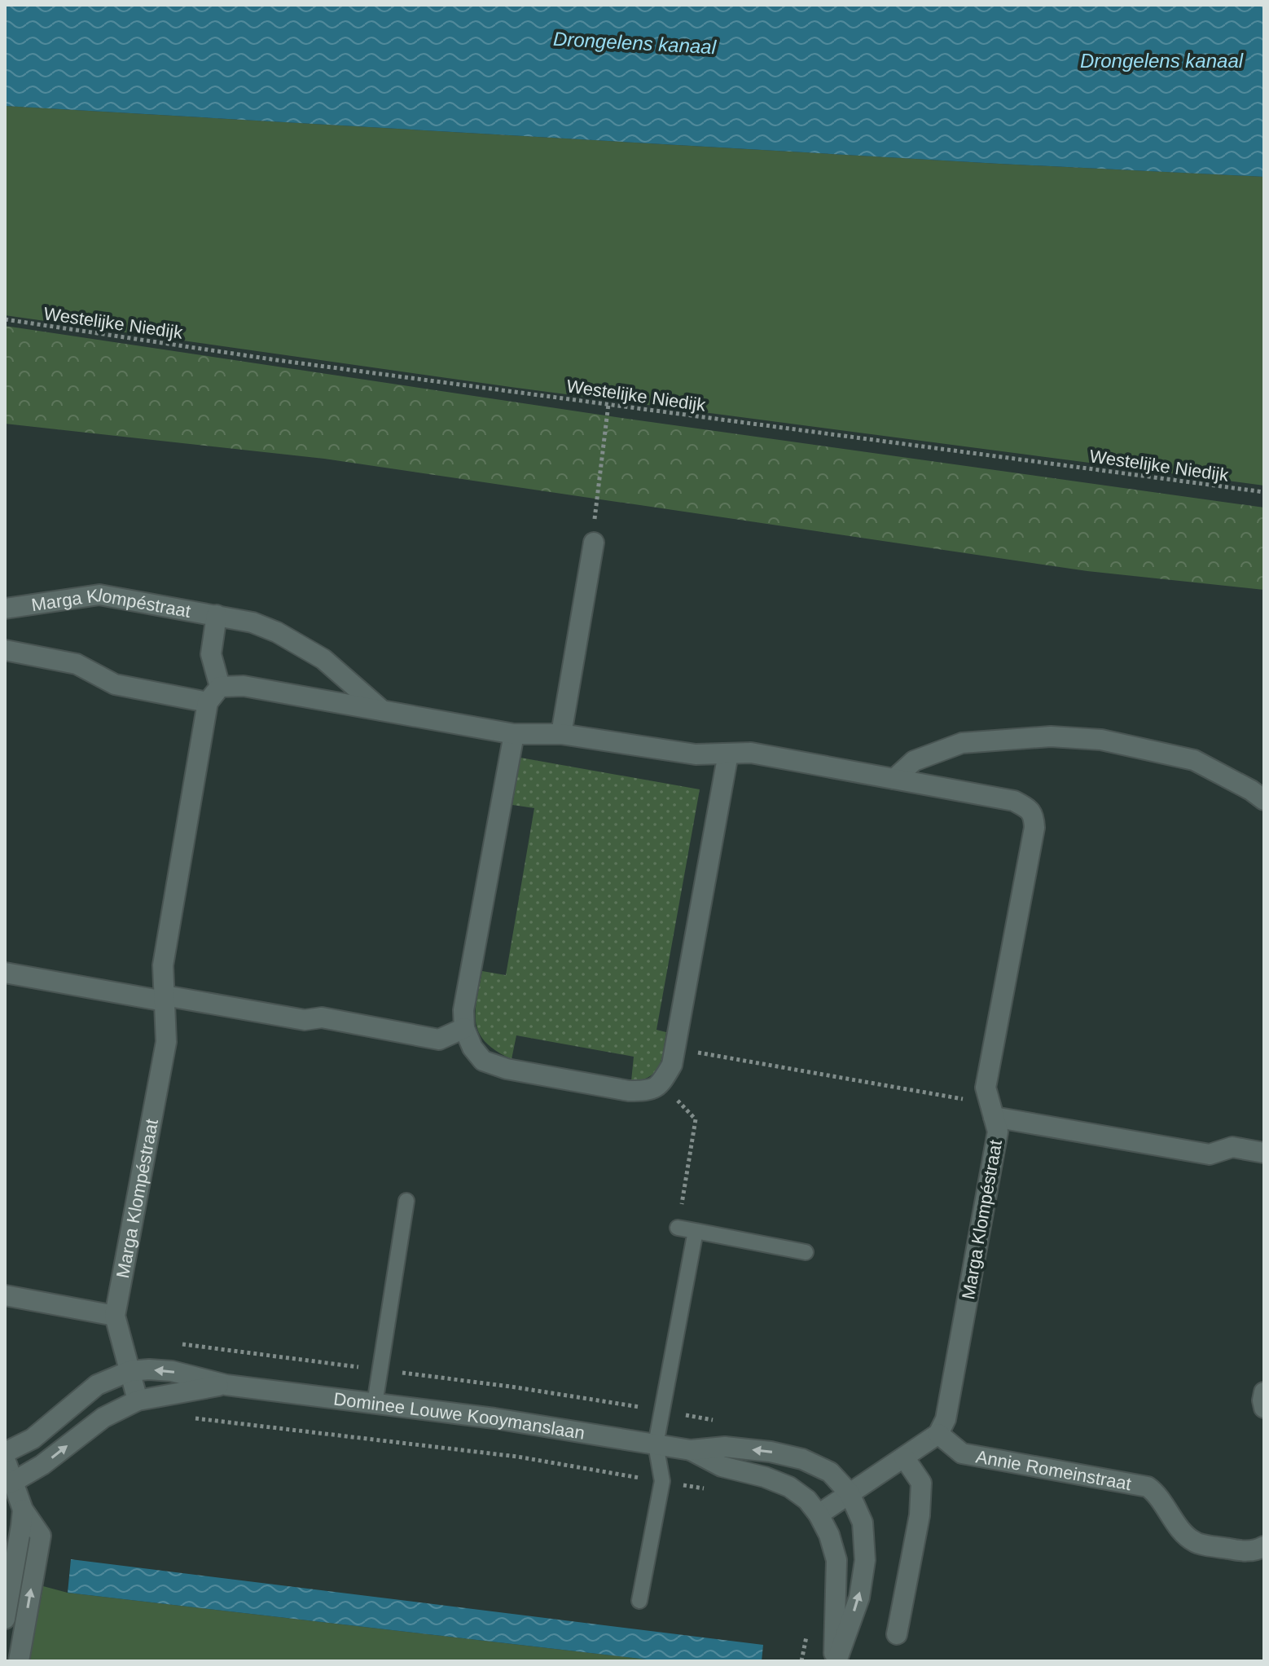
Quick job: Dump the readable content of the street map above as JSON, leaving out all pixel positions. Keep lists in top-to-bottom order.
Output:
{
  "streets": {
    "street": ["Marga Klompéstraat", "Dominee Louwe Kooymanslaan", "Annie Romeinstraat"],
    "path": ["Westelijke Niedijk"]
  },
  "crossings": [
    ["Marga Klompéstraat", "Dominee Louwe Kooymanslaan"],
    ["Marga Klompéstraat", "Annie Romeinstraat"]
  ],
  "water": ["Drongelens kanaal"]
}
